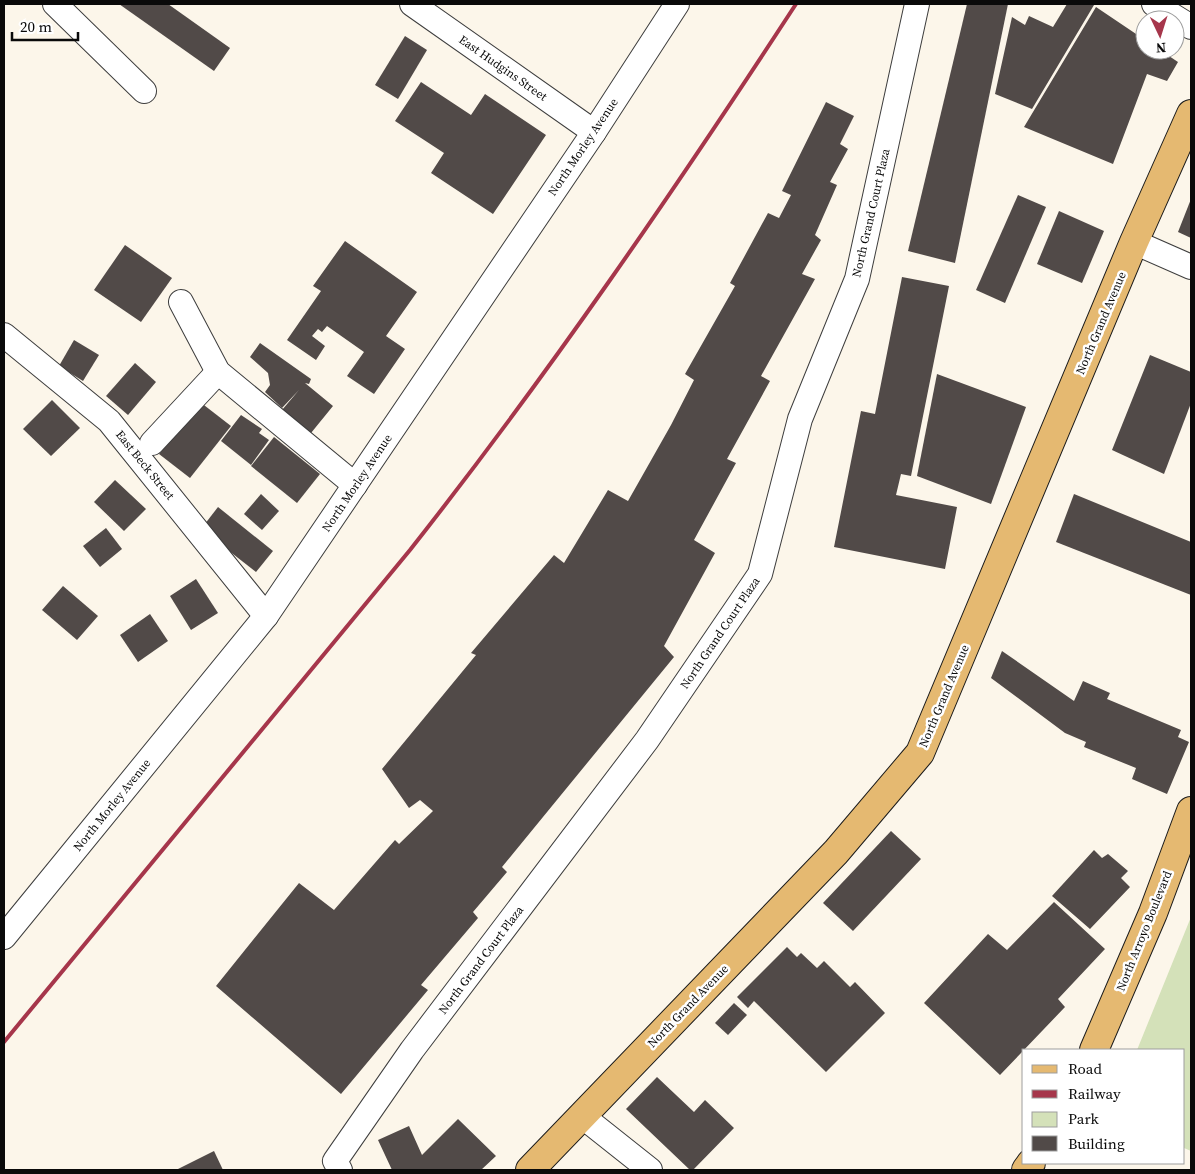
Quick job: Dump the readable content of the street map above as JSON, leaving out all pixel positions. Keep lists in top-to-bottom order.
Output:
{
  "streets": {
    "main road": ["North Grand Avenue", "North Arroyo Boulevard"],
    "street": [
      "East Hudgins Street",
      "North Morley Avenue",
      "North Grand Court Plaza",
      "East Beck Street"
    ]
  },
  "crossings": [
    ["East Hudgins Street", "North Morley Avenue"],
    ["North Morley Avenue", "East Beck Street"]
  ],
  "legend": [
    "Road",
    "Railway",
    "Park",
    "Building"
  ],
  "scale_bar": "20 m",
  "north": "bottom"
}
